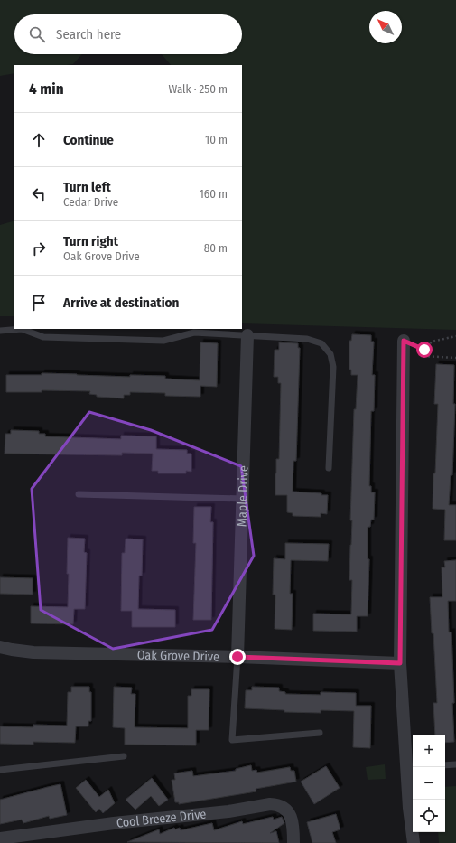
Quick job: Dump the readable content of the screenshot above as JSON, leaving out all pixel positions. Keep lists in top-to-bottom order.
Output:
{
  "streets": {
    "street": ["Maple Drive", "Oak Grove Drive", "Cool Breeze Drive"]
  },
  "crossings": [
    ["Maple Drive", "Oak Grove Drive"]
  ],
  "north": "top left",
  "page": {
    "search": "Search here",
    "heading": ["4 min", "Walk · 250 m"],
    "list": [
      ["Continue", "10 m"],
      ["Turn left", "Cedar Drive", "160 m"],
      ["Turn right", "Oak Grove Drive", "80 m"],
      "Arrive at destination"
    ],
    "map_buttons": ["+", "−"]
  }
}
